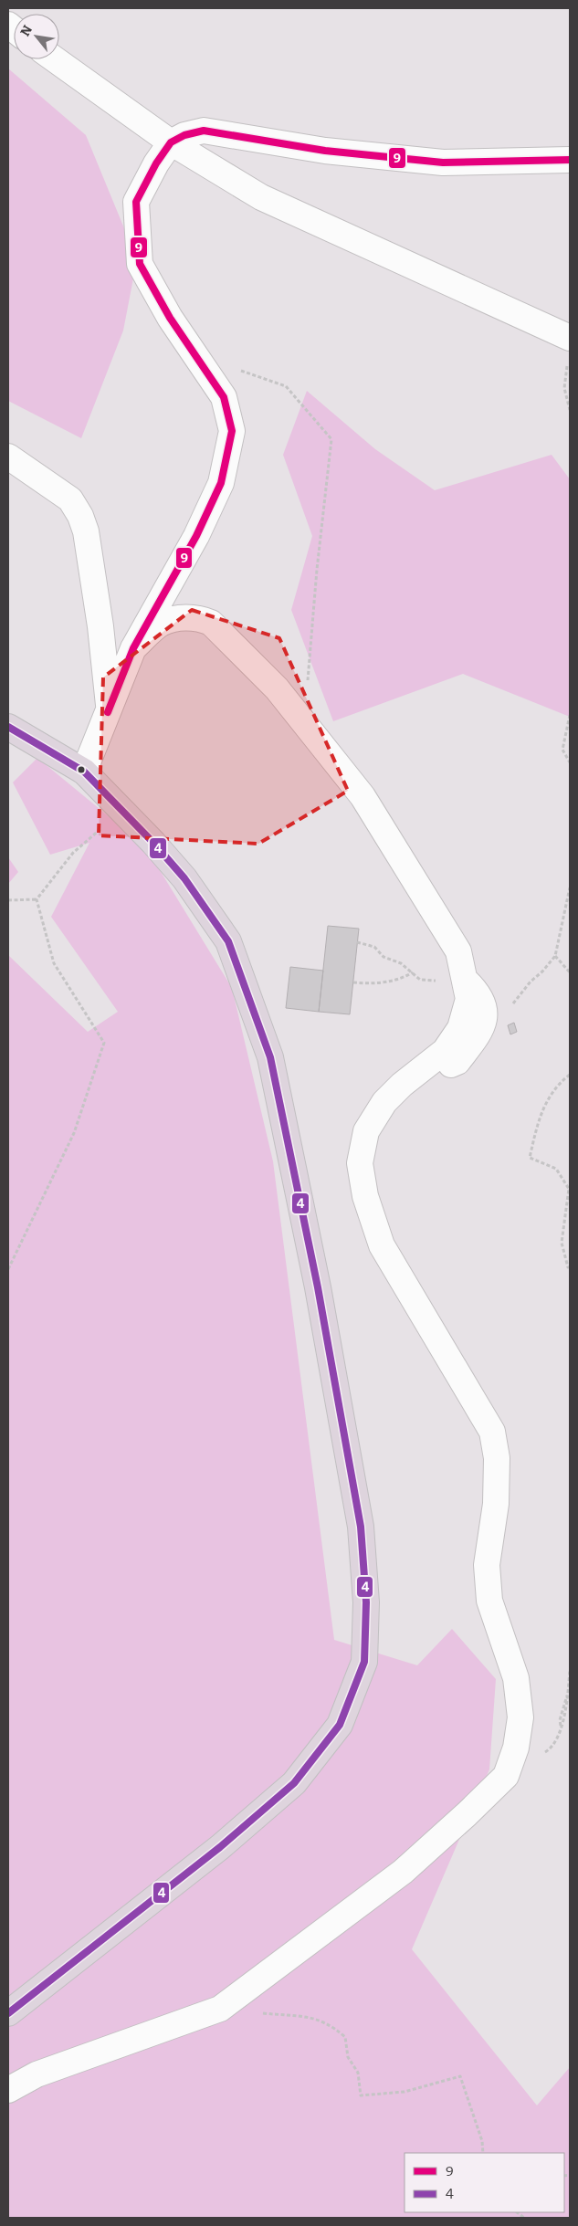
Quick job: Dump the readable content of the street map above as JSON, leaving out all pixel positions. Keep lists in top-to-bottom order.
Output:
{
  "lines": ["transit line 9", "transit line 4"],
  "legend": ["9", "4"],
  "north": "top left"
}
